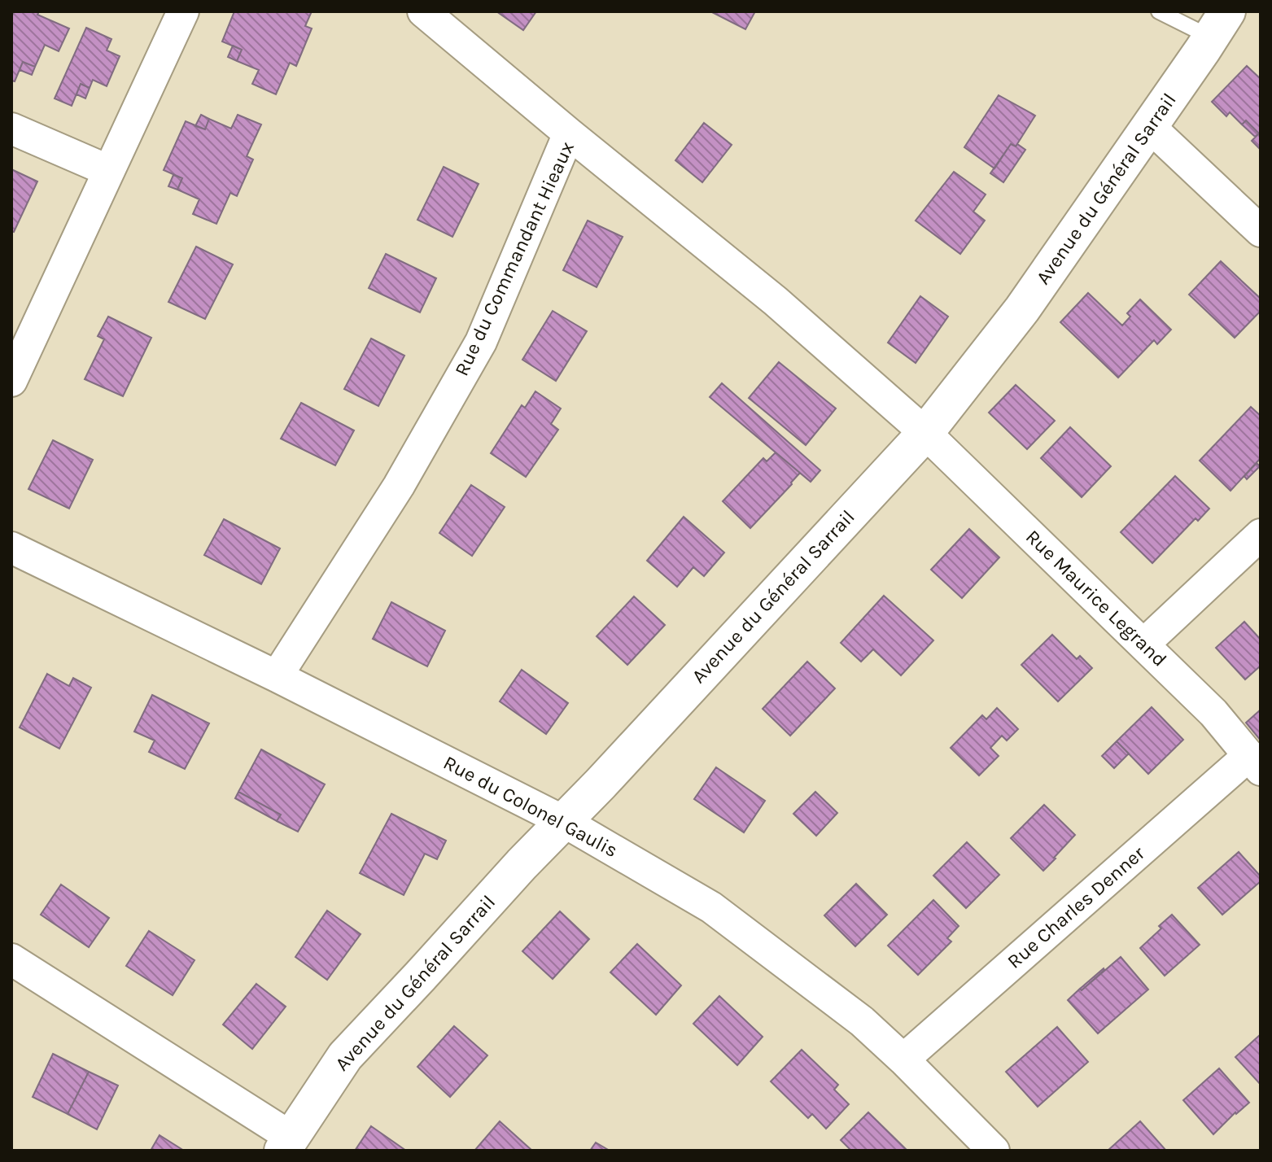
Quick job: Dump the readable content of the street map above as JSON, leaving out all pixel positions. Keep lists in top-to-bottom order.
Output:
{
  "streets": {
    "street": [
      "Avenue du Général Sarrail",
      "Rue du Commandant Hieaux",
      "Rue Maurice Legrand",
      "Rue du Colonel Gaulis",
      "Rue Charles Denner"
    ]
  },
  "crossings": [
    ["Avenue du Général Sarrail", "Rue du Commandant Hieaux"],
    ["Avenue du Général Sarrail", "Rue Maurice Legrand"],
    ["Avenue du Général Sarrail", "Rue du Colonel Gaulis"],
    ["Rue du Commandant Hieaux", "Rue Maurice Legrand"],
    ["Rue du Commandant Hieaux", "Rue du Colonel Gaulis"],
    ["Rue Maurice Legrand", "Rue Charles Denner"],
    ["Rue du Colonel Gaulis", "Rue Charles Denner"]
  ]
}
